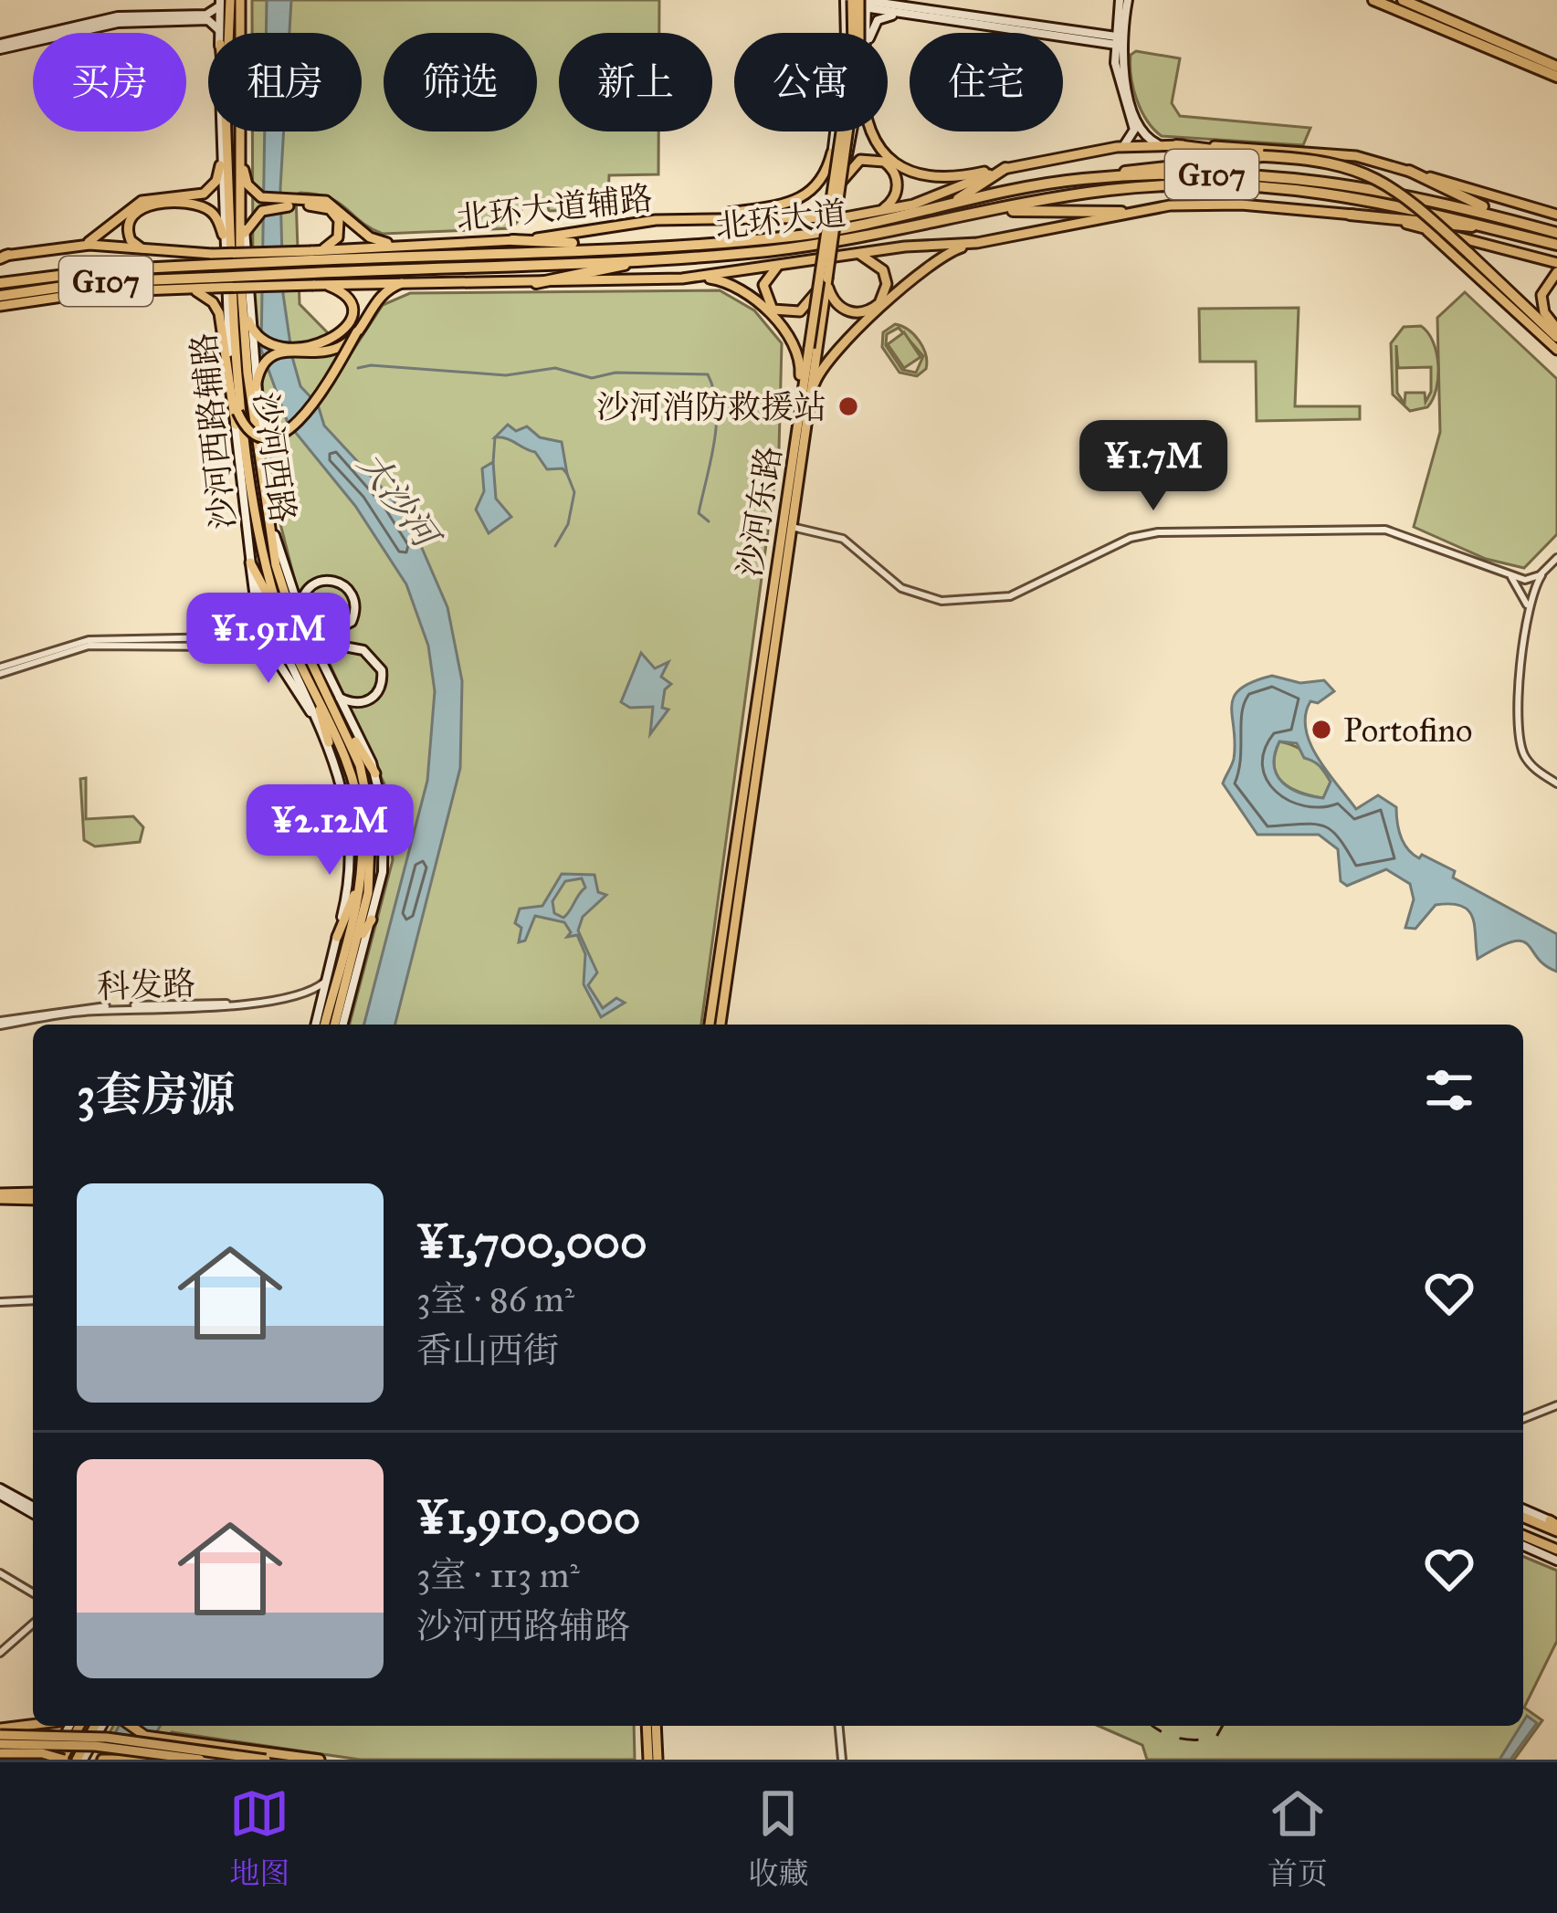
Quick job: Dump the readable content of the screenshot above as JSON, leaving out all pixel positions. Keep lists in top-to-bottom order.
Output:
{
  "streets": {
    "highway": ["G107", "北环大道"],
    "main road": [
      "北环大道辅路",
      "沙河西路辅路",
      "沙河西路",
      "沙河东路"
    ],
    "street": ["科发路"]
  },
  "crossings": [
    ["北环大道辅路", "北环大道"],
    ["沙河西路辅路", "沙河西路"]
  ],
  "water": ["大沙河"],
  "places": ["沙河消防救援站", "Portofino"],
  "page": {
    "chip": [
      "买房",
      "租房",
      "筛选",
      "新上",
      "公寓",
      "住宅"
    ],
    "price": ["¥1.7M", "¥1.91M", "¥2.12M"],
    "heading": "3套房源",
    "list": [
      {
        "name": "¥1,700,000",
        "note": "3室 · 86 m² · 香山西街"
      },
      {
        "name": "¥1,910,000",
        "note": "3室 · 113 m² · 沙河西路辅路"
      }
    ],
    "tabs": ["地图", "收藏", "首页"]
  }
}
